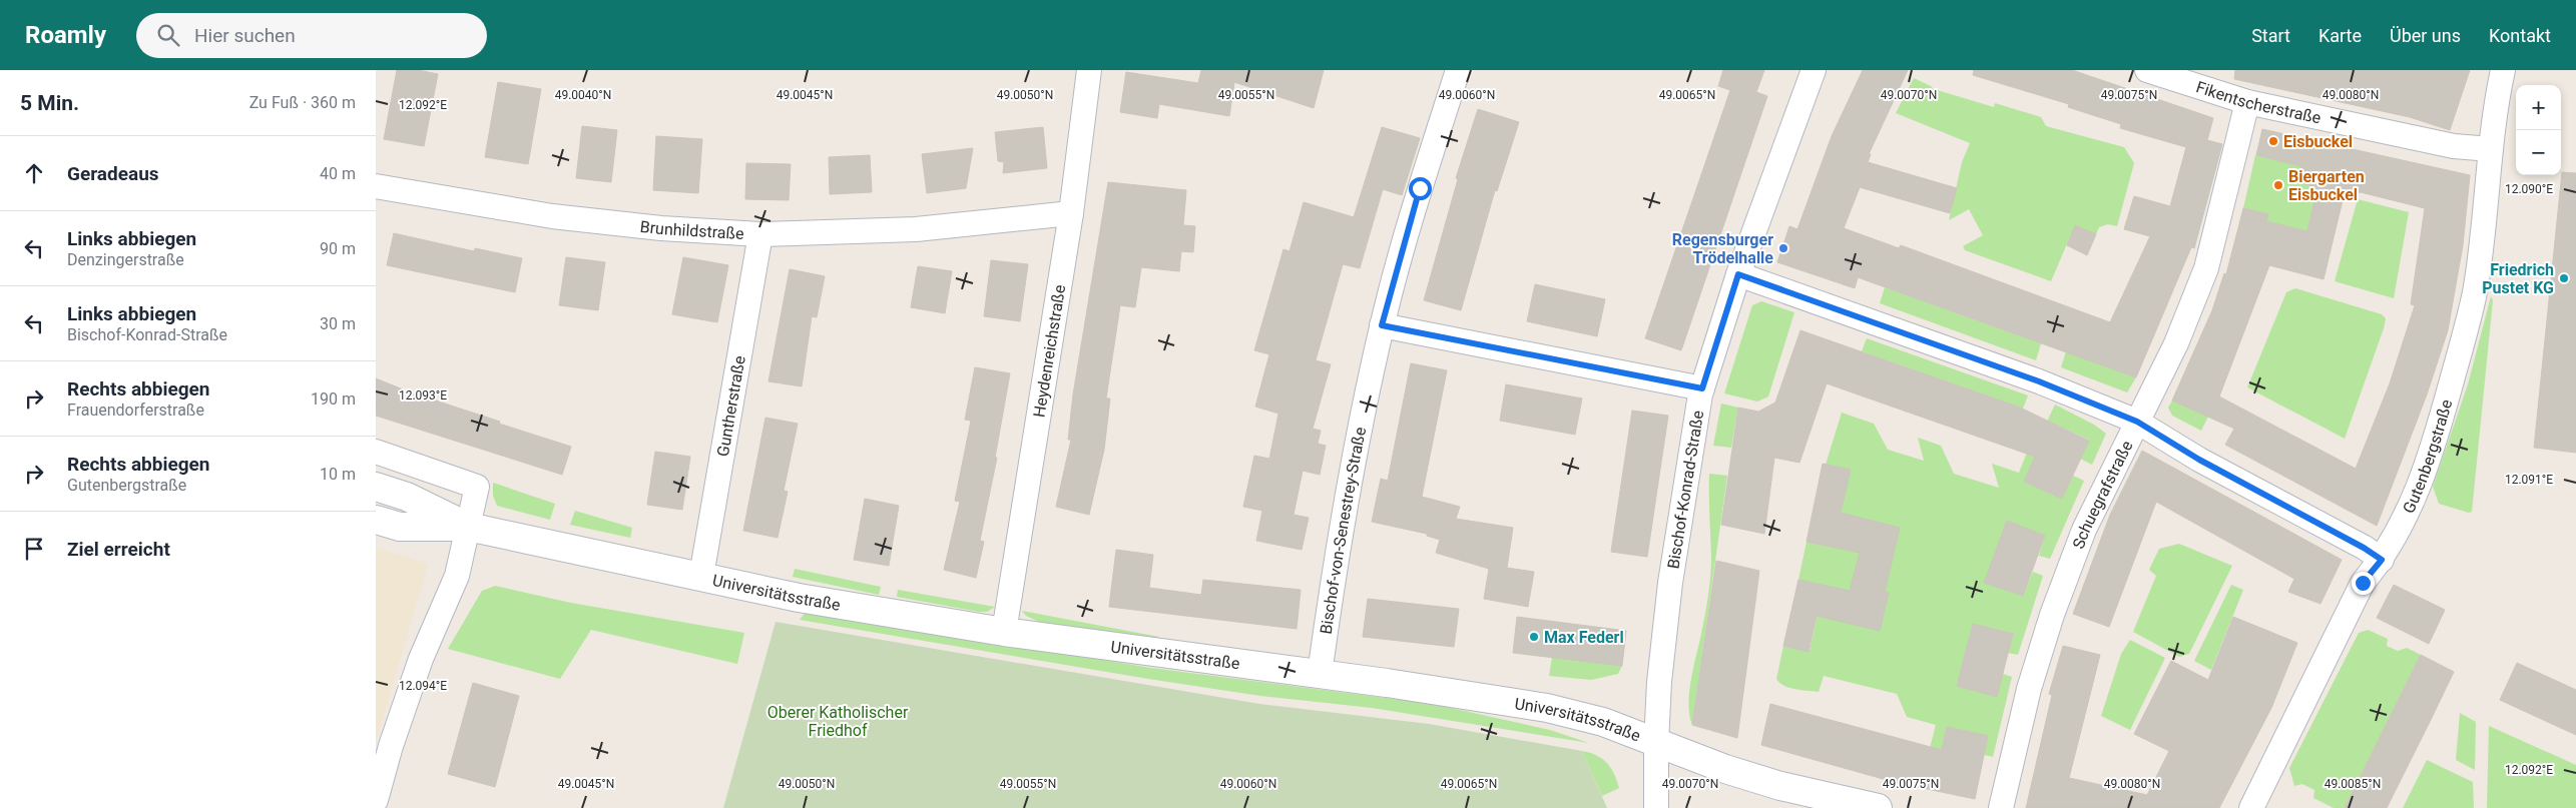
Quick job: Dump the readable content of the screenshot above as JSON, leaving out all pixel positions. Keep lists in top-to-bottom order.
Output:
{
  "streets": {
    "street": [
      "Fikentscherstraße",
      "Brunhildstraße",
      "Heydenreichstraße",
      "Guntherstraße",
      "Gutenbergstraße",
      "Bischof-Konrad-Straße",
      "Schuegrafstraße",
      "Bischof-von-Senestrey-Straße",
      "Universitätsstraße"
    ]
  },
  "crossings": [
    ["Fikentscherstraße", "Gutenbergstraße"],
    ["Fikentscherstraße", "Schuegrafstraße"],
    ["Brunhildstraße", "Heydenreichstraße"],
    ["Brunhildstraße", "Guntherstraße"],
    ["Heydenreichstraße", "Universitätsstraße"],
    ["Guntherstraße", "Universitätsstraße"],
    ["Bischof-Konrad-Straße", "Universitätsstraße"],
    ["Bischof-von-Senestrey-Straße", "Universitätsstraße"]
  ],
  "parks": ["Oberer Katholischer Friedhof"],
  "places": [
    "Eisbuckel",
    "Biergarten Eisbuckel",
    "Regensburger Trödelhalle",
    "Friedrich Pustet KG",
    "Max Federl"
  ],
  "page": {
    "header": "Roamly",
    "search": "Hier suchen",
    "nav": [
      "Start",
      "Karte",
      "Über uns",
      "Kontakt"
    ],
    "heading": ["5 Min.", "Zu Fuß · 360 m"],
    "map_buttons": ["+", "−"],
    "list": [
      ["Geradeaus", "40 m"],
      ["Links abbiegen", "Denzingerstraße", "90 m"],
      ["Links abbiegen", "Bischof-Konrad-Straße", "30 m"],
      ["Rechts abbiegen", "Frauendorferstraße", "190 m"],
      ["Rechts abbiegen", "Gutenbergstraße", "10 m"],
      "Ziel erreicht"
    ]
  },
  "coordinates": [
    "49.0040°N",
    "49.0045°N",
    "49.0050°N",
    "49.0055°N",
    "49.0060°N",
    "49.0065°N",
    "49.0070°N",
    "49.0075°N",
    "49.0080°N",
    "12.092°E",
    "12.090°E",
    "12.093°E",
    "12.091°E",
    "12.094°E",
    "49.0085°N"
  ]
}
